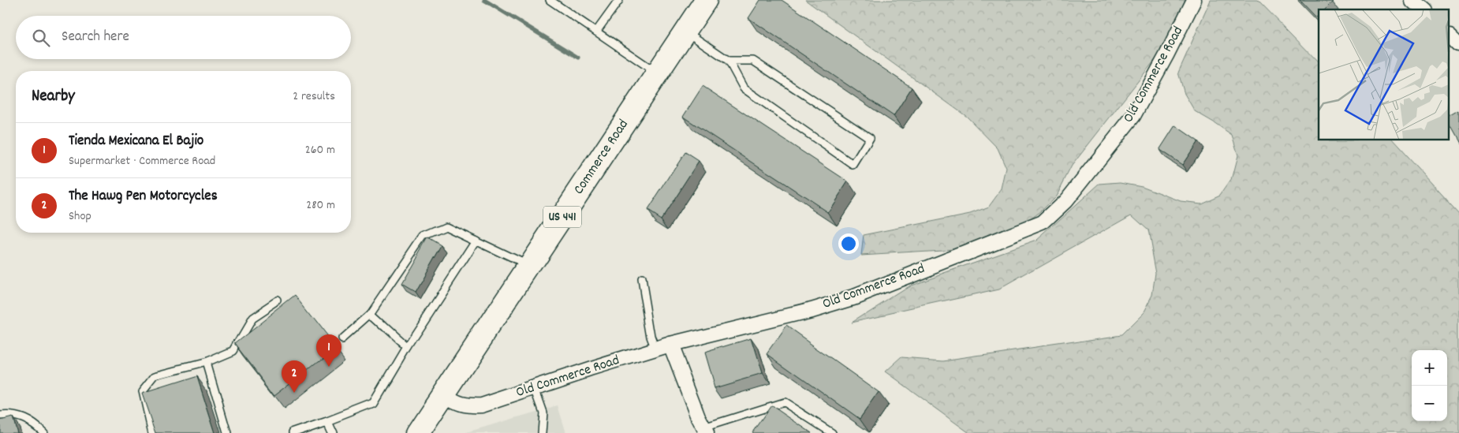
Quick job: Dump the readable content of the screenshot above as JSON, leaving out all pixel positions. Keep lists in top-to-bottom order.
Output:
{
  "streets": {
    "highway": ["Commerce Road", "US 441"],
    "street": ["Old Commerce Road"]
  },
  "crossings": [
    ["Old Commerce Road", "Commerce Road"]
  ],
  "page": {
    "search": "Search here",
    "heading": ["Nearby", "2 results"],
    "list": [
      {
        "mark": "1",
        "name": "Tienda Mexicana El Bajio",
        "note": "Supermarket · Commerce Road",
        "value": "260 m"
      },
      {
        "mark": "2",
        "name": "The Hawg Pen Motorcycles",
        "note": "Shop",
        "value": "280 m"
      }
    ],
    "pins": ["1", "2"],
    "map_buttons": ["+", "−"]
  }
}
